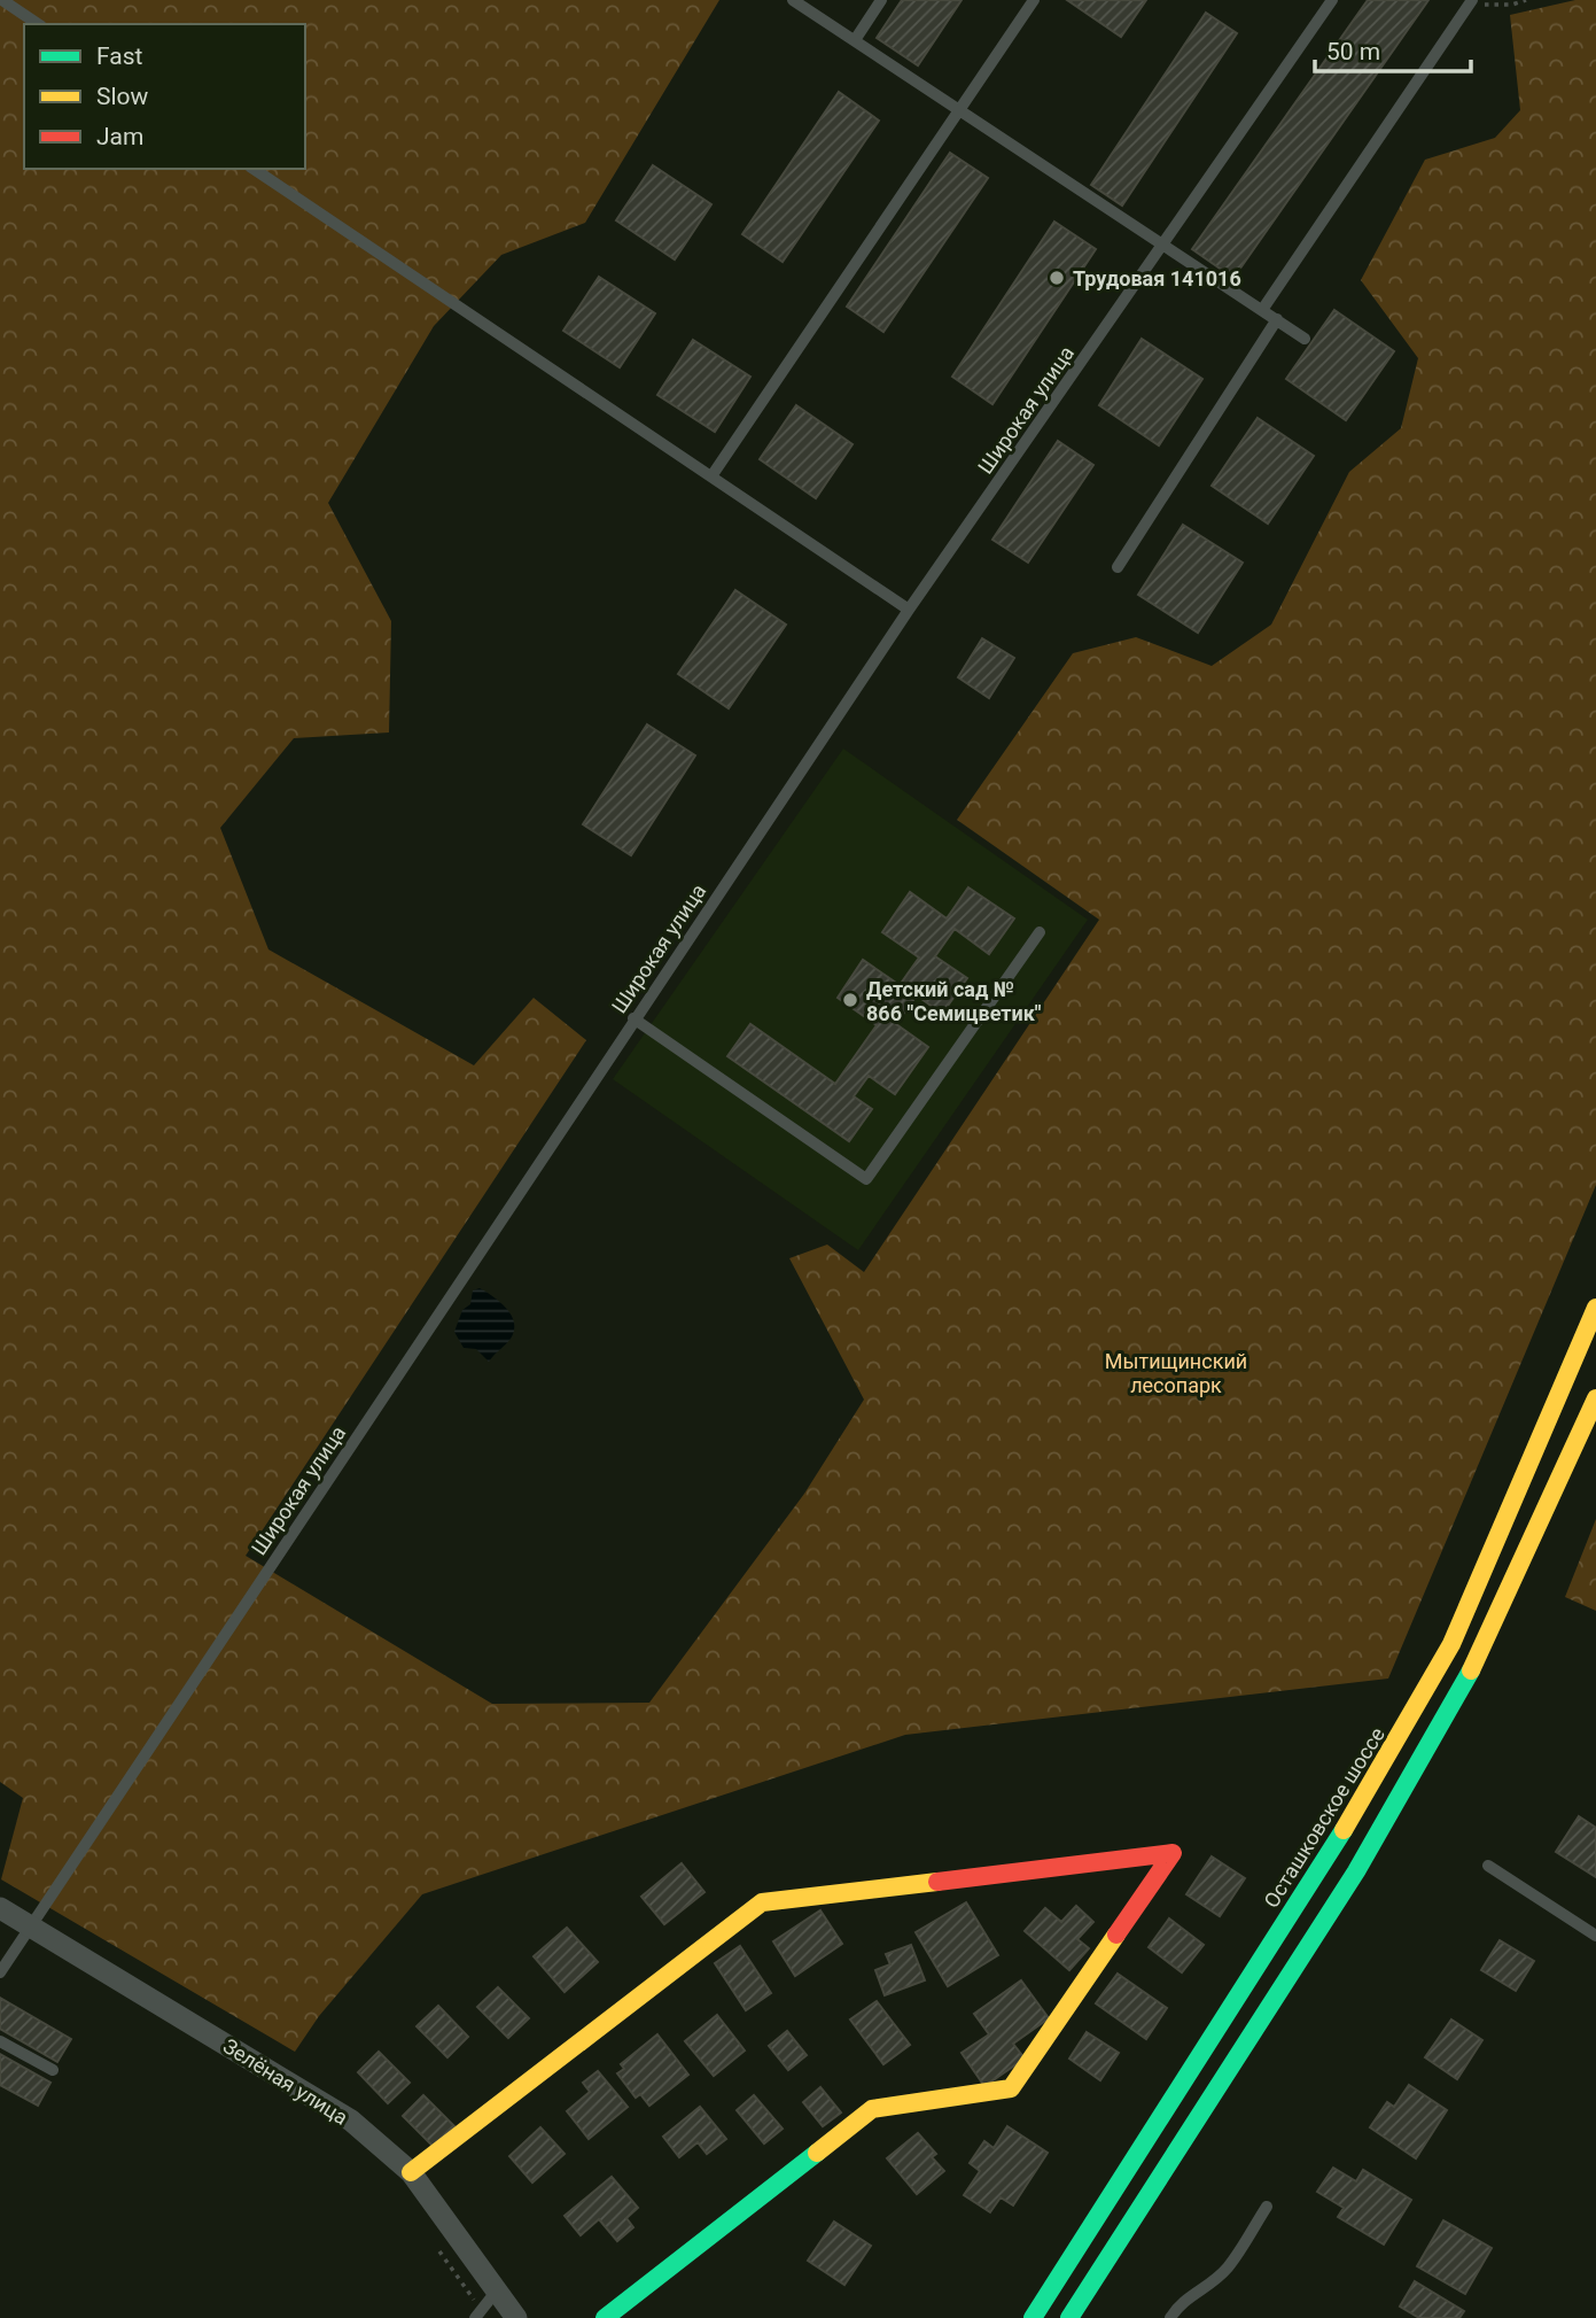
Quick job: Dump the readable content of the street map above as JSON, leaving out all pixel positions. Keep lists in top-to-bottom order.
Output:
{
  "streets": {
    "main road": ["Осташковское шоссе"],
    "street": ["Зелёная улица"],
    "lane": ["Широкая улица"]
  },
  "crossings": [
    ["Широкая улица", "Зелёная улица"]
  ],
  "parks": ["Мытищинский лесопарк"],
  "places": ["Трудовая 141016", "Детский сад № 866 \"Семицветик\""],
  "legend": ["Fast", "Slow", "Jam"],
  "scale_bar": "50 m"
}
